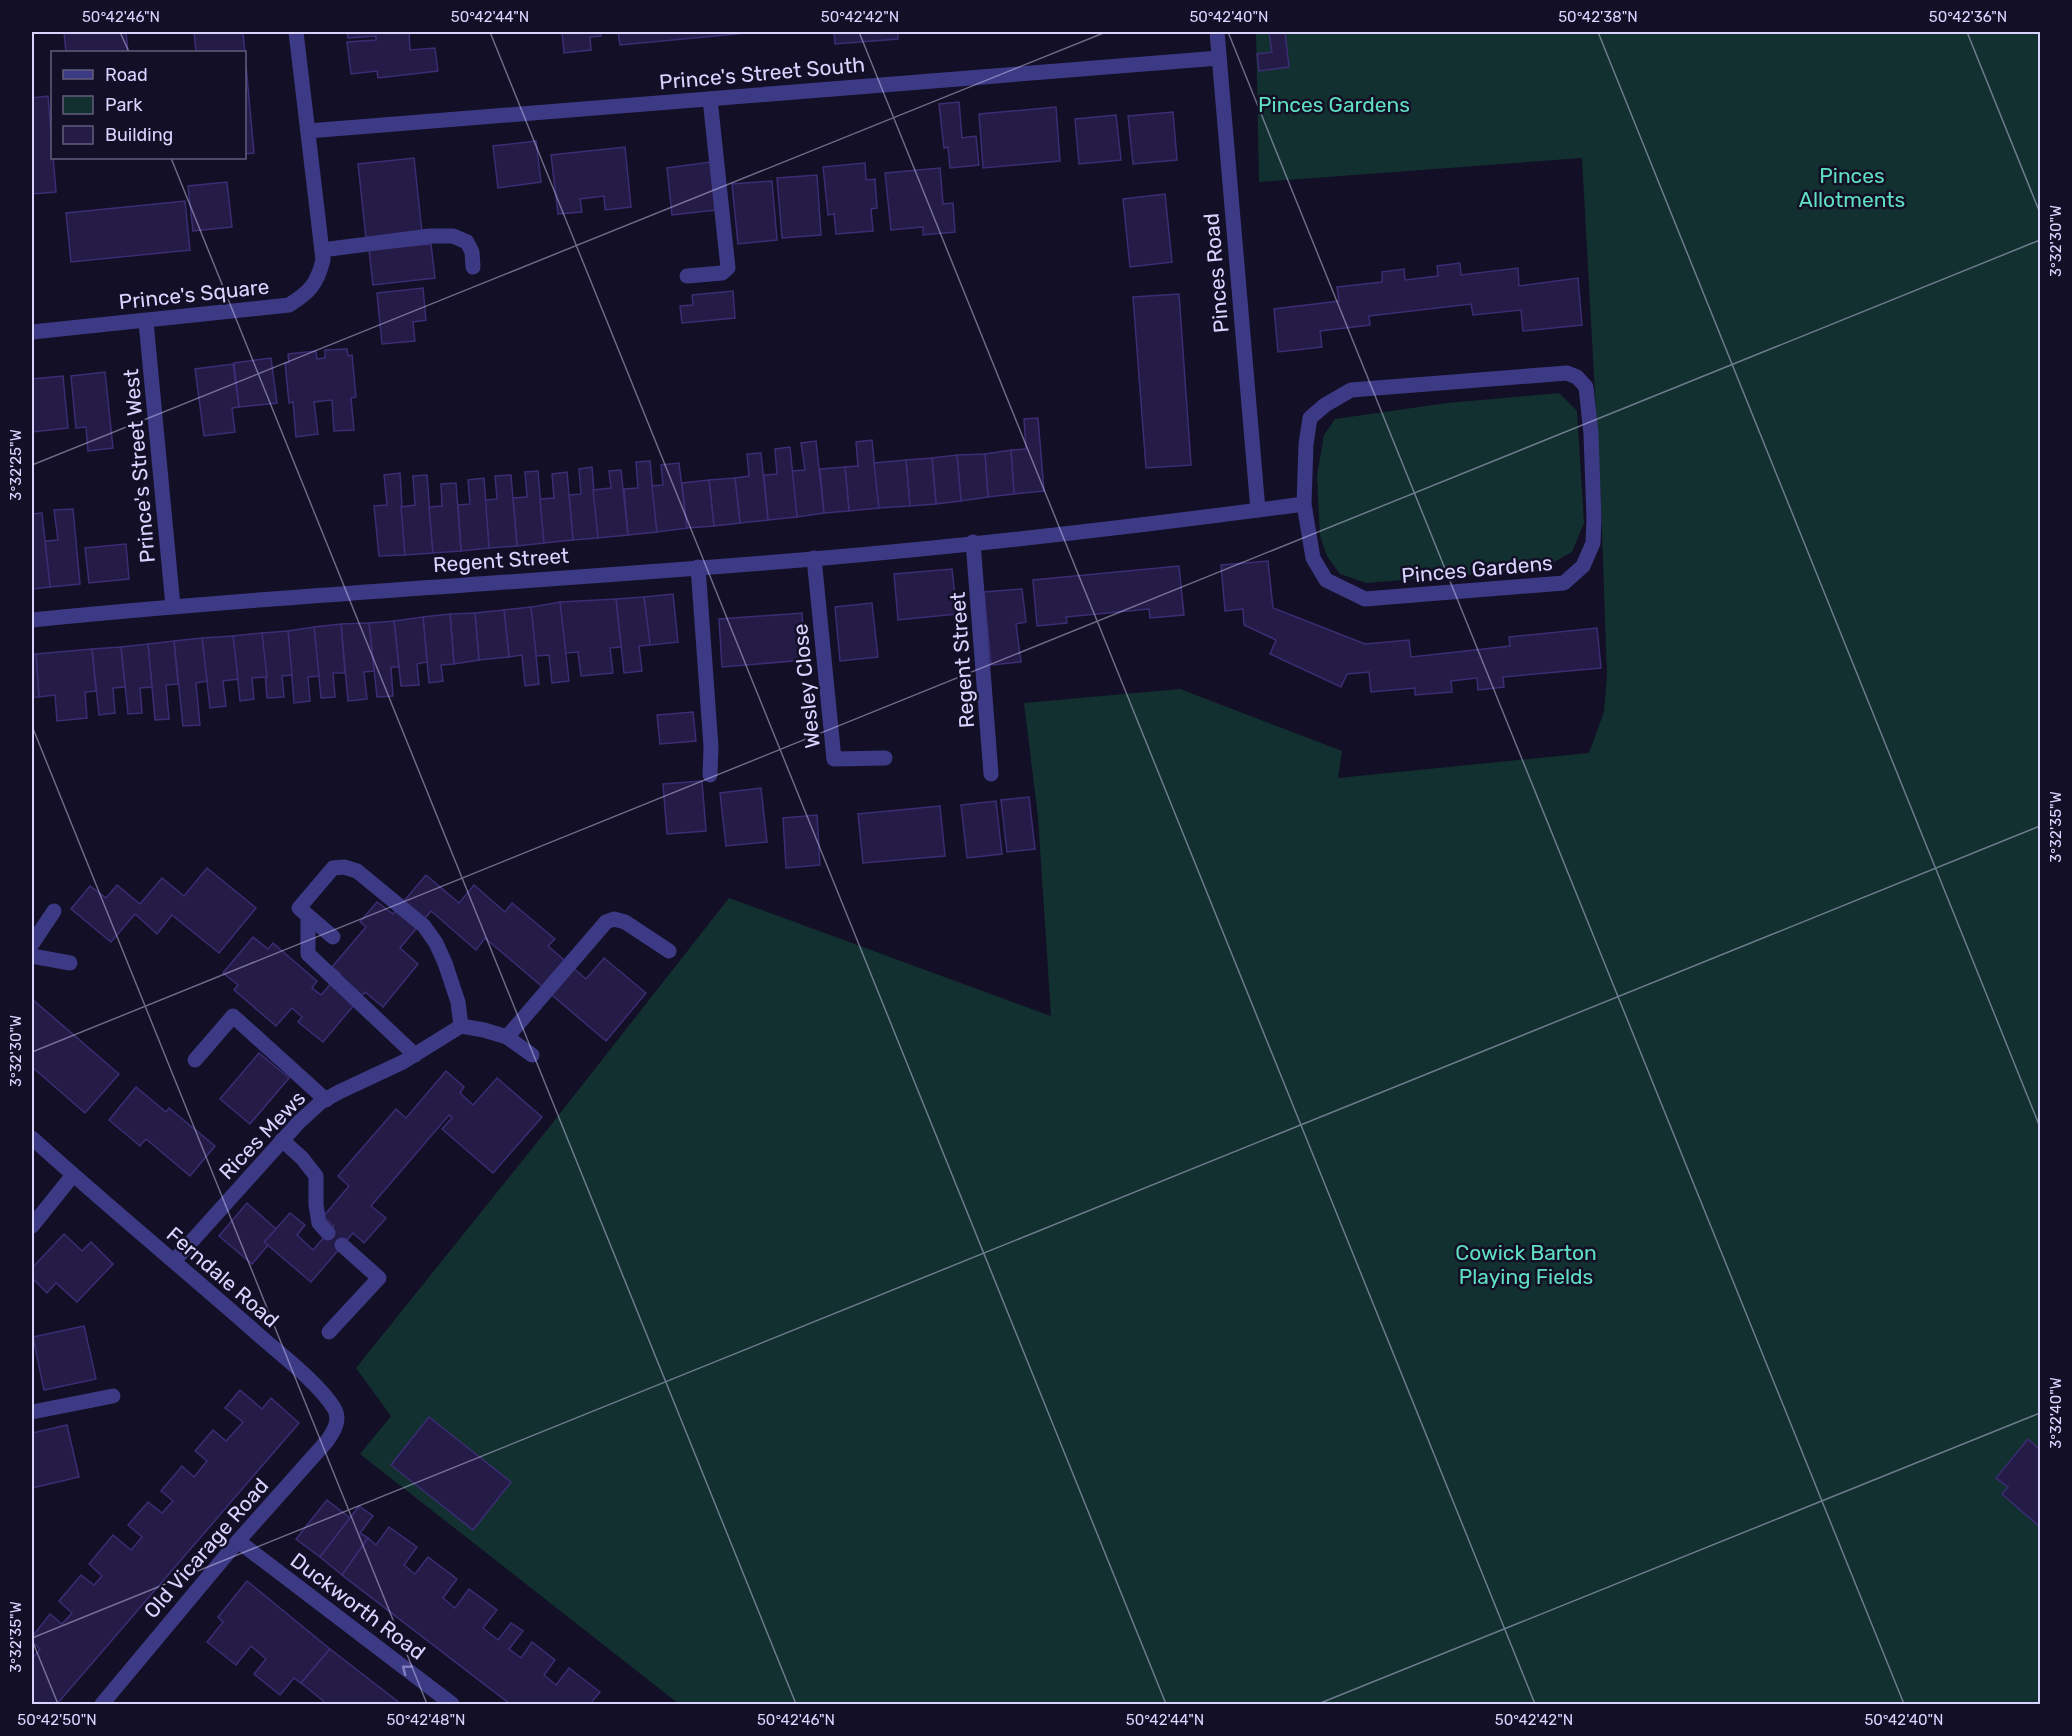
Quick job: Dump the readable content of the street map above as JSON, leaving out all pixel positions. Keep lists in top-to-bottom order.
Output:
{
  "streets": {
    "street": [
      "Prince's Street South",
      "Pinces Road",
      "Prince's Square",
      "Prince's Street West",
      "Regent Street",
      "Pinces Gardens",
      "Wesley Close",
      "Rices Mews",
      "Ferndale Road",
      "Old Vicarage Road",
      "Duckworth Road"
    ]
  },
  "crossings": [
    ["Prince's Street South", "Pinces Road"],
    ["Prince's Street South", "Prince's Square"],
    ["Pinces Road", "Regent Street"],
    ["Prince's Square", "Prince's Street West"],
    ["Prince's Street West", "Regent Street"],
    ["Regent Street", "Wesley Close"],
    ["Rices Mews", "Ferndale Road"],
    ["Ferndale Road", "Old Vicarage Road"],
    ["Old Vicarage Road", "Duckworth Road"]
  ],
  "one_way": ["Duckworth Road"],
  "parks": ["Pinces Gardens", "Pinces Allotments", "Cowick Barton Playing Fields"],
  "legend": ["Road", "Park", "Building"],
  "coordinates": [
    "50°42'46\"N",
    "50°42'44\"N",
    "50°42'42\"N",
    "50°42'40\"N",
    "50°42'38\"N",
    "50°42'36\"N",
    "3°32'30\"W",
    "3°32'25\"W",
    "3°32'35\"W",
    "3°32'40\"W",
    "50°42'50\"N",
    "50°42'48\"N"
  ]
}
